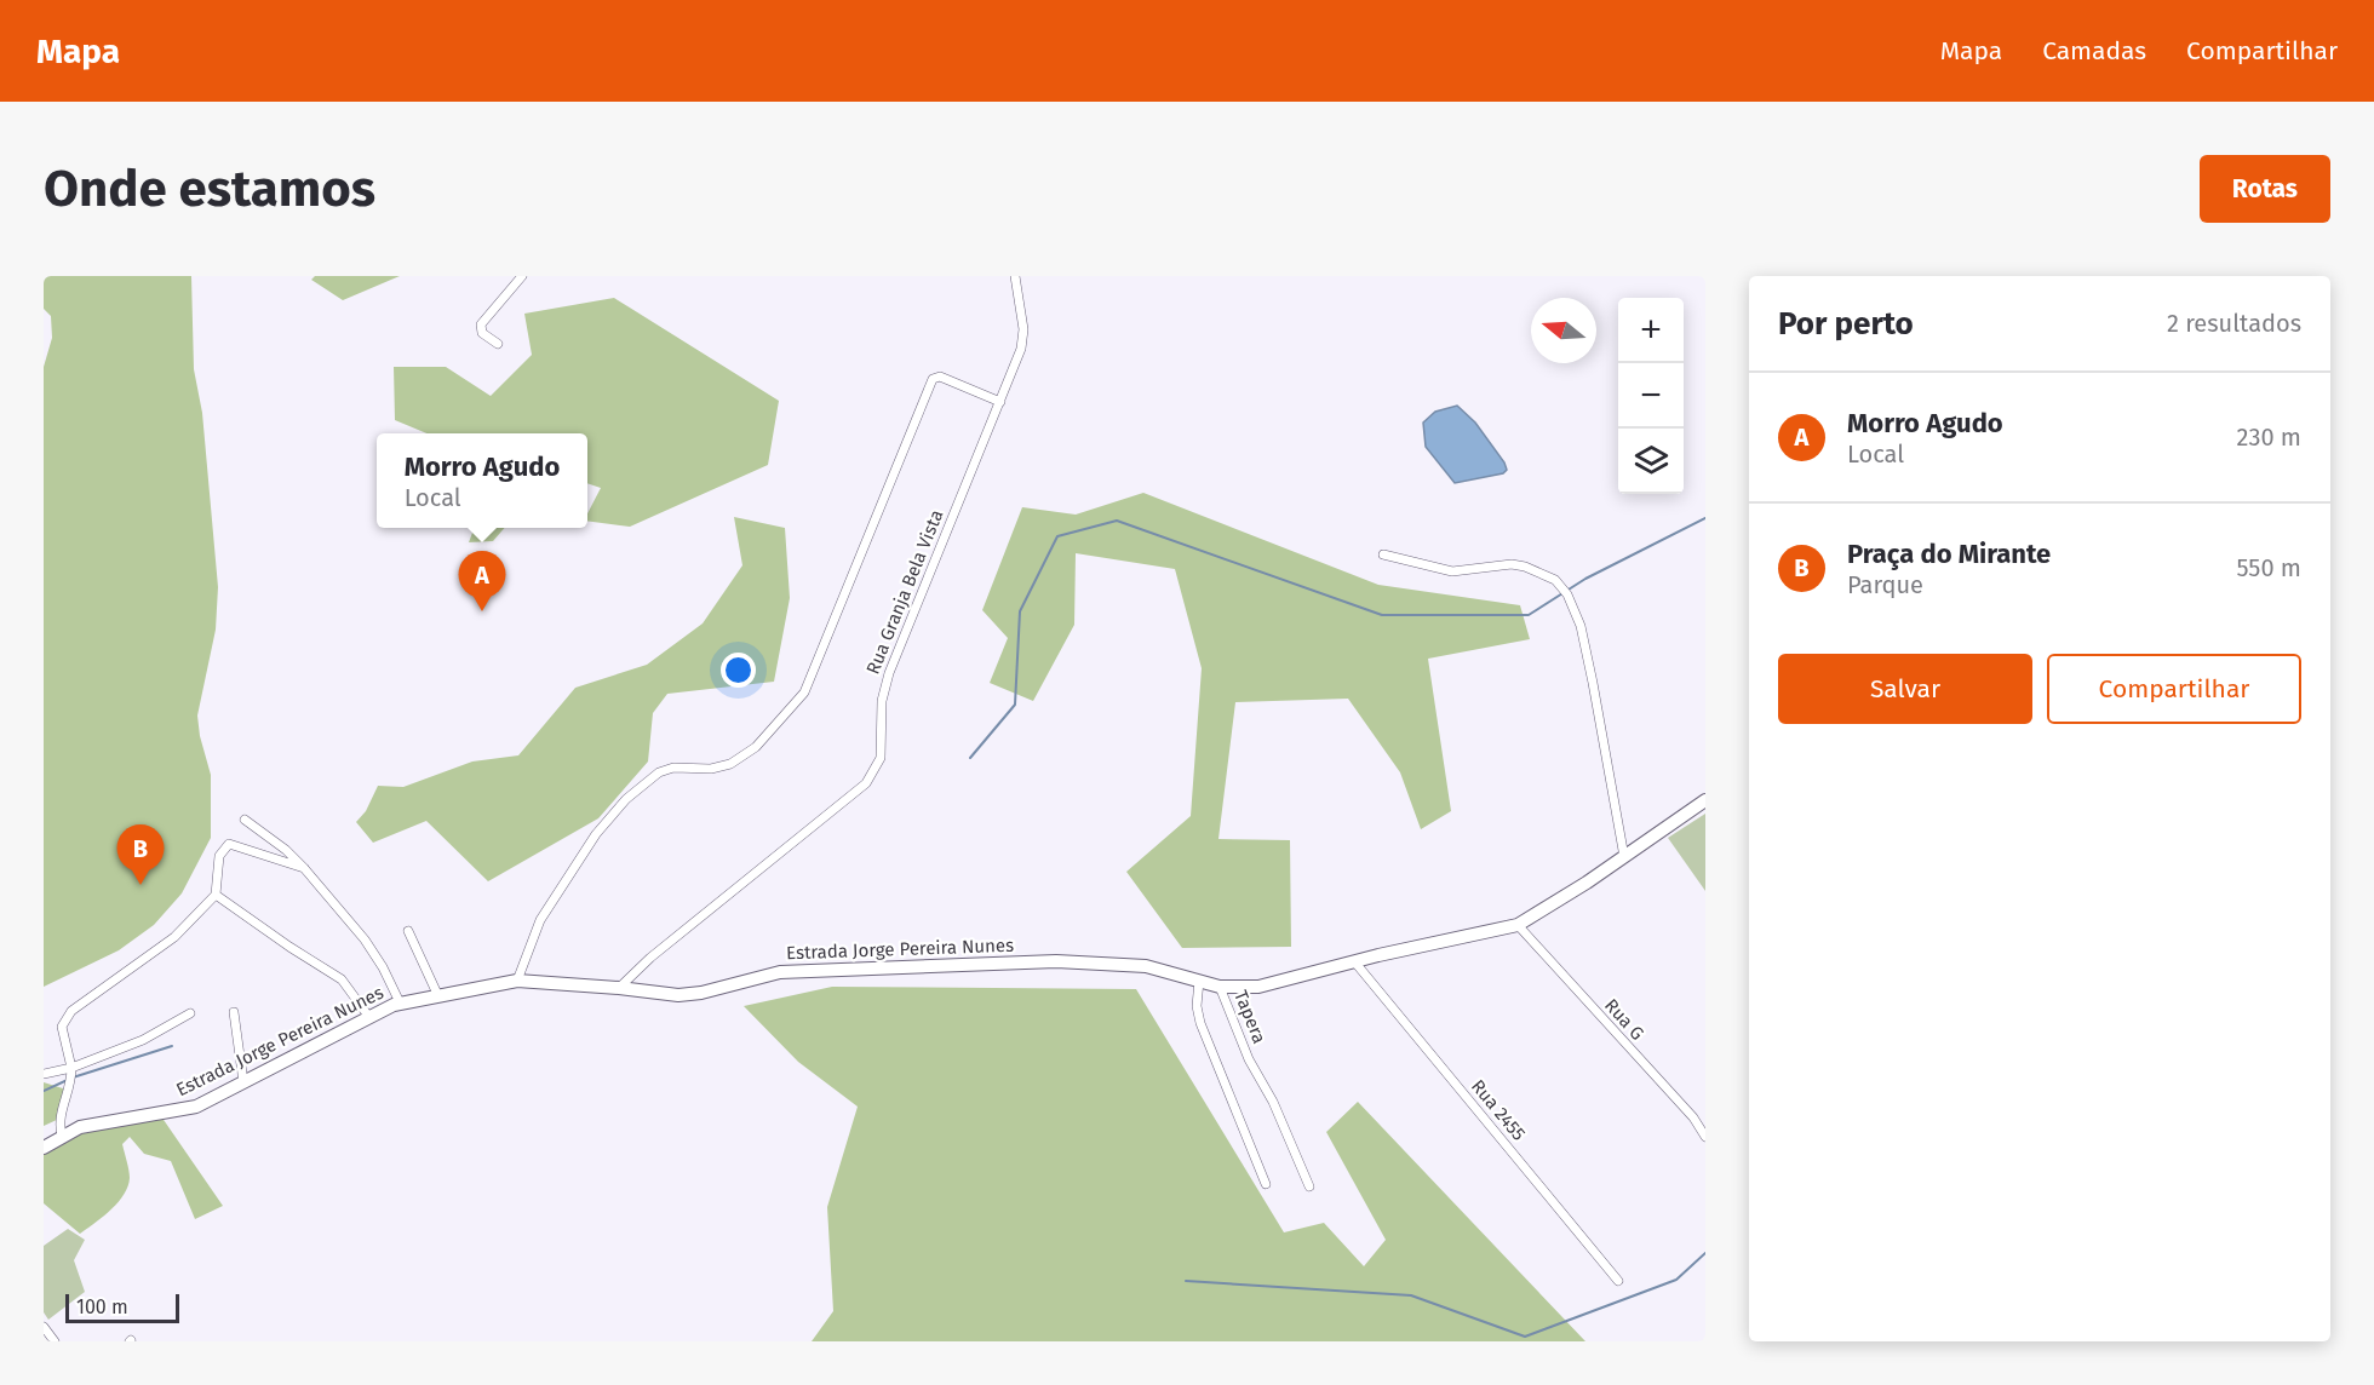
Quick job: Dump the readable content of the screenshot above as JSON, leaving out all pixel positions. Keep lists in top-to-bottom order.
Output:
{
  "streets": {
    "street": [
      "Rua Granja Bela Vista",
      "Estrada Jorge Pereira Nunes",
      "Tapera",
      "Rua G",
      "Rua 2455"
    ]
  },
  "crossings": [
    ["Rua Granja Bela Vista", "Estrada Jorge Pereira Nunes"],
    ["Estrada Jorge Pereira Nunes", "Tapera"],
    ["Estrada Jorge Pereira Nunes", "Rua G"],
    ["Estrada Jorge Pereira Nunes", "Rua 2455"]
  ],
  "scale_bar": "100 m",
  "north": "left",
  "page": {
    "header": "Mapa",
    "nav": ["Mapa", "Camadas", "Compartilhar"],
    "buttons": [
      "Rotas",
      ["Salvar", "Compartilhar"]
    ],
    "title": "Onde estamos",
    "heading": ["Por perto", "2 resultados"],
    "map_buttons": ["+", "−"],
    "list": [
      {
        "mark": "A",
        "name": "Morro Agudo",
        "note": "Local",
        "value": "230 m"
      },
      {
        "mark": "B",
        "name": "Praça do Mirante",
        "note": "Parque",
        "value": "550 m"
      }
    ],
    "popup": ["Morro Agudo", "Local"],
    "pins": ["A", "B"],
    "scale": "100 m"
  }
}
